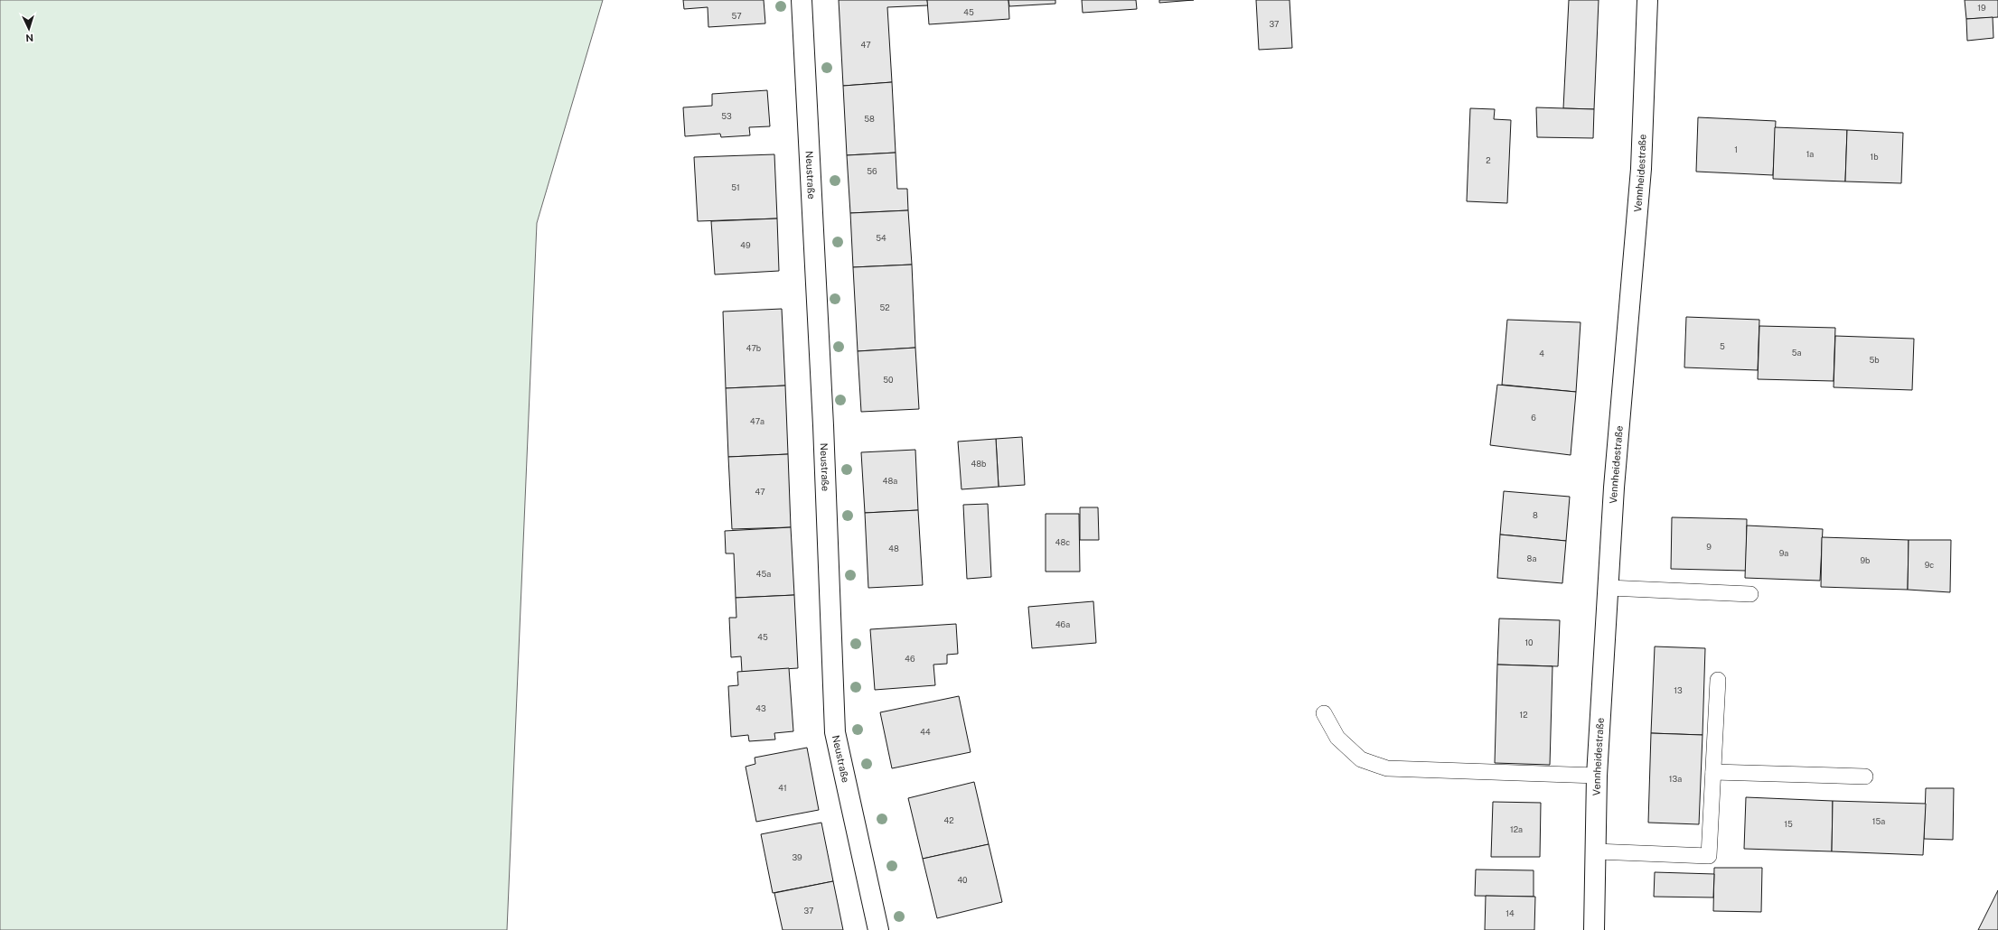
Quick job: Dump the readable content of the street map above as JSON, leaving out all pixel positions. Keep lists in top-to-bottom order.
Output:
{
  "streets": {
    "street": ["Vennheidestraße", "Neustraße"]
  },
  "house_numbers": [
    "19",
    "45",
    "57",
    "37",
    "47",
    "53",
    "58",
    "1",
    "1a",
    "1b",
    "2",
    "56",
    "51",
    "54",
    "49",
    "52",
    "5",
    "47b",
    "5a",
    "4",
    "5b",
    "50",
    "6",
    "47a",
    "48b",
    "48a",
    "47",
    "8",
    "48c",
    "9",
    "48",
    "9a",
    "8a",
    "9b",
    "9c",
    "45a",
    "46a",
    "45",
    "10",
    "46",
    "13",
    "43",
    "12",
    "44",
    "13a",
    "41",
    "42",
    "15a",
    "15",
    "12a",
    "39",
    "40",
    "37",
    "14"
  ],
  "north": "bottom"
}
